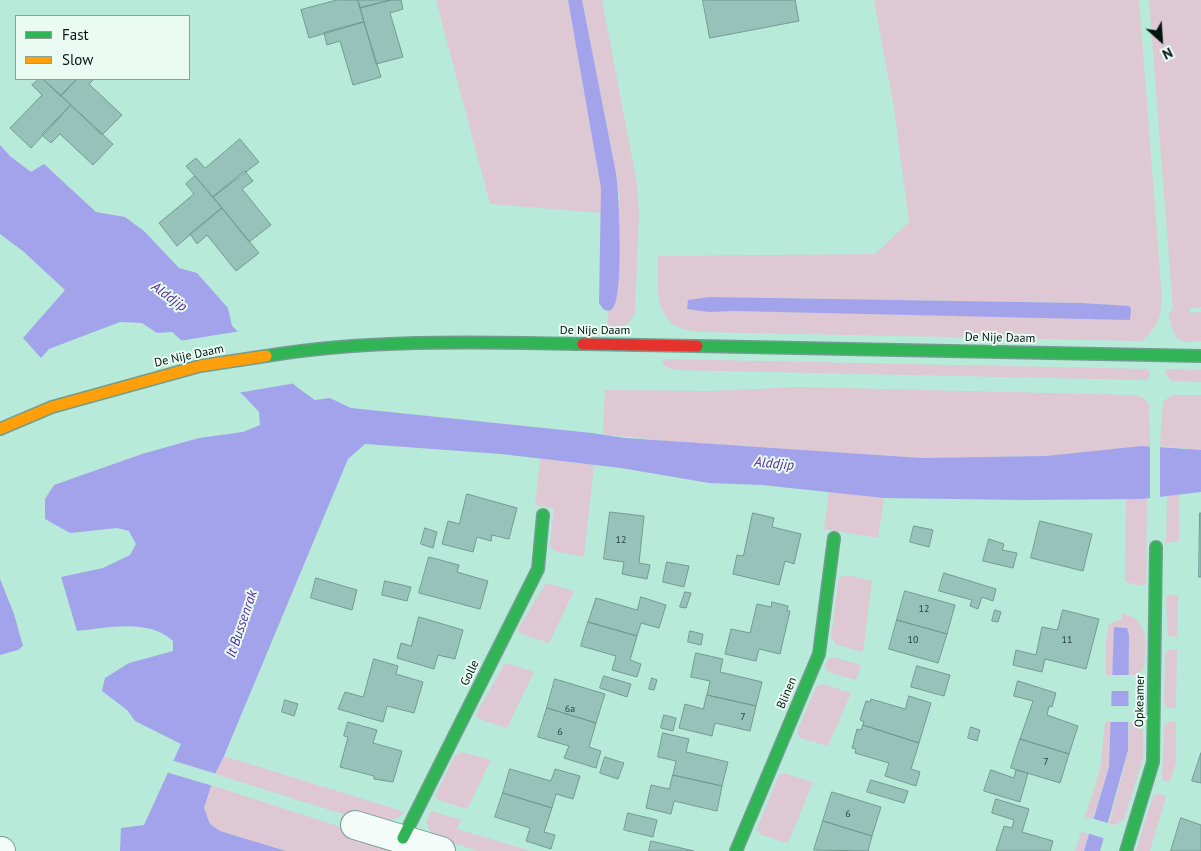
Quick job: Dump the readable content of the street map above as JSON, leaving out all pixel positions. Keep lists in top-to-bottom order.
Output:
{
  "streets": {
    "street": [
      "De Nije Daam",
      "Golle",
      "Blinen",
      "Opkeamer"
    ]
  },
  "water": ["Alddjip", "It Bussenrak"],
  "house_numbers": [
    "12",
    "12",
    "10",
    "11",
    "6a",
    "7",
    "6",
    "7",
    "6"
  ],
  "legend": ["Fast", "Slow"],
  "north": "bottom right"
}
